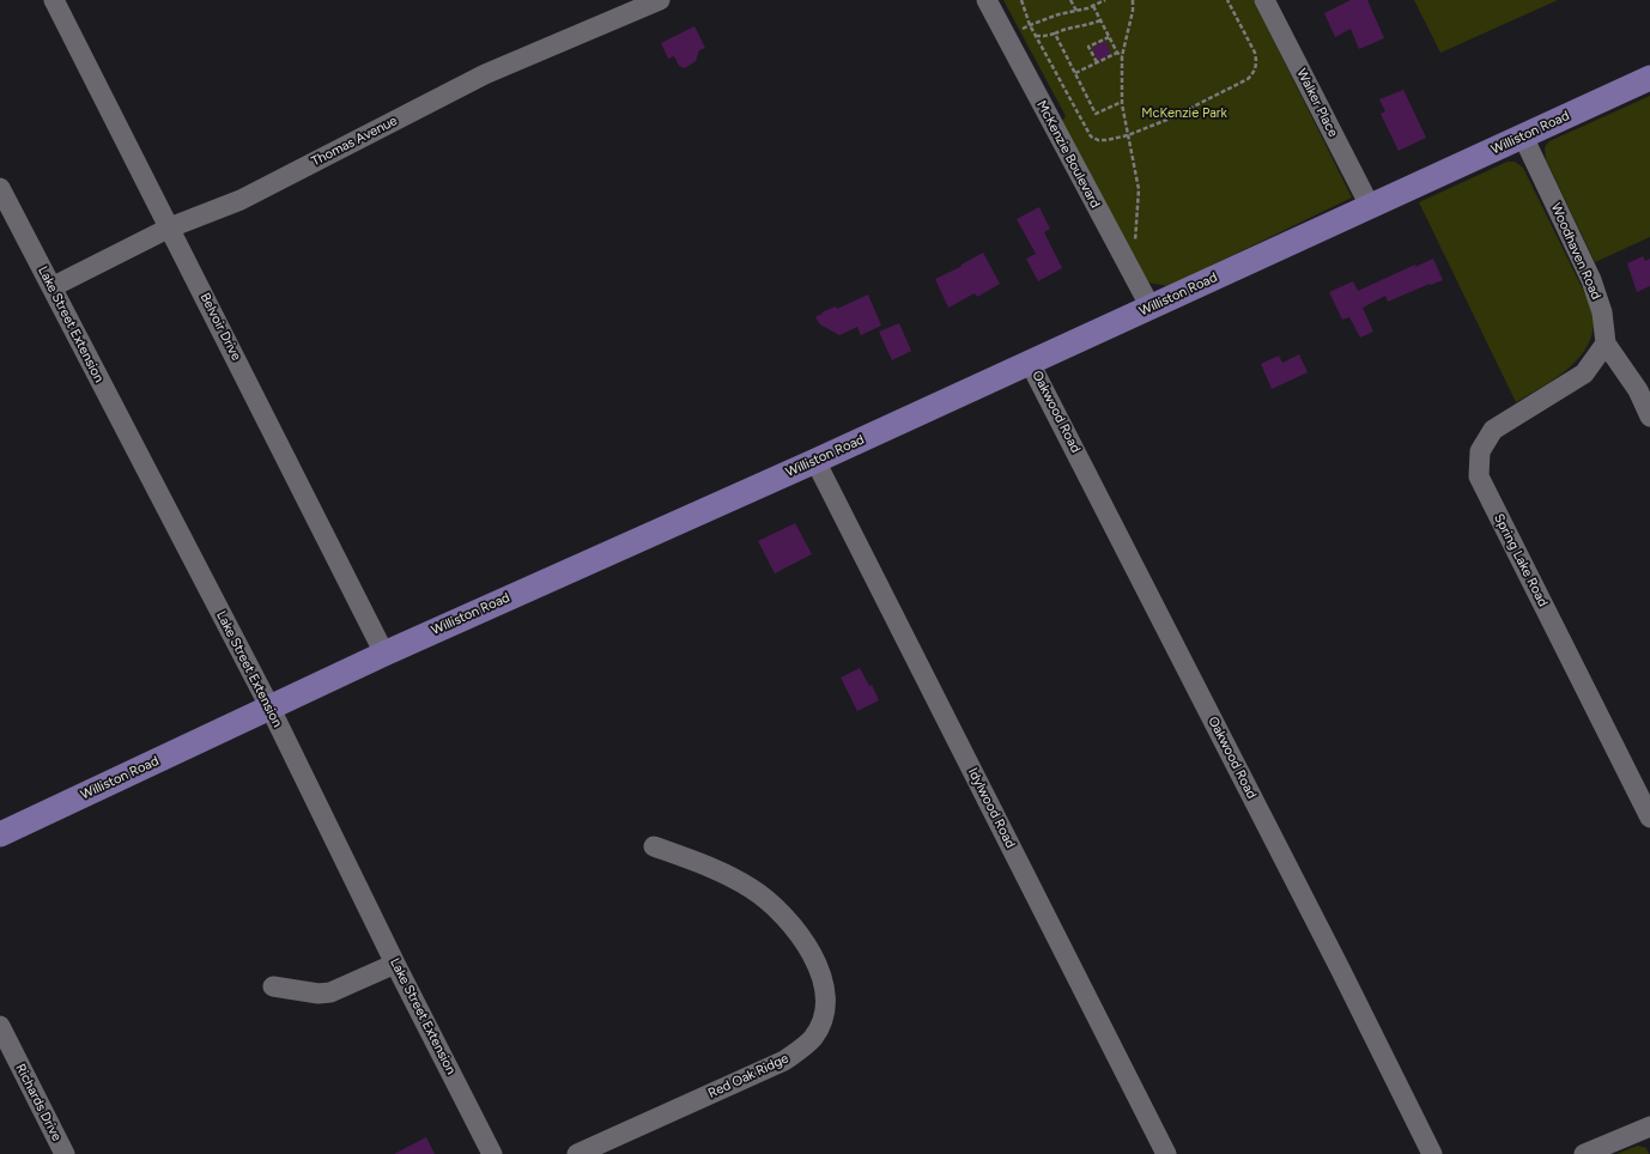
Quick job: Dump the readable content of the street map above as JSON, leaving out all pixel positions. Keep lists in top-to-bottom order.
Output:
{
  "streets": {
    "main road": ["Williston Road"],
    "street": [
      "Walker Place",
      "Thomas Avenue",
      "McKenzie Boulevard",
      "Woodhaven Road",
      "Lake Street Extension",
      "Belvoir Drive",
      "Oakwood Road",
      "Spring Lake Road",
      "Idylwood Road",
      "Red Oak Ridge",
      "Richards Drive"
    ]
  },
  "crossings": [
    ["Walker Place", "Williston Road"],
    ["Williston Road", "McKenzie Boulevard"],
    ["Williston Road", "Woodhaven Road"],
    ["Williston Road", "Lake Street Extension"],
    ["Williston Road", "Belvoir Drive"],
    ["Williston Road", "Oakwood Road"],
    ["Williston Road", "Idylwood Road"],
    ["Thomas Avenue", "Lake Street Extension"],
    ["Thomas Avenue", "Belvoir Drive"],
    ["Woodhaven Road", "Spring Lake Road"]
  ],
  "parks": ["McKenzie Park"]
}
